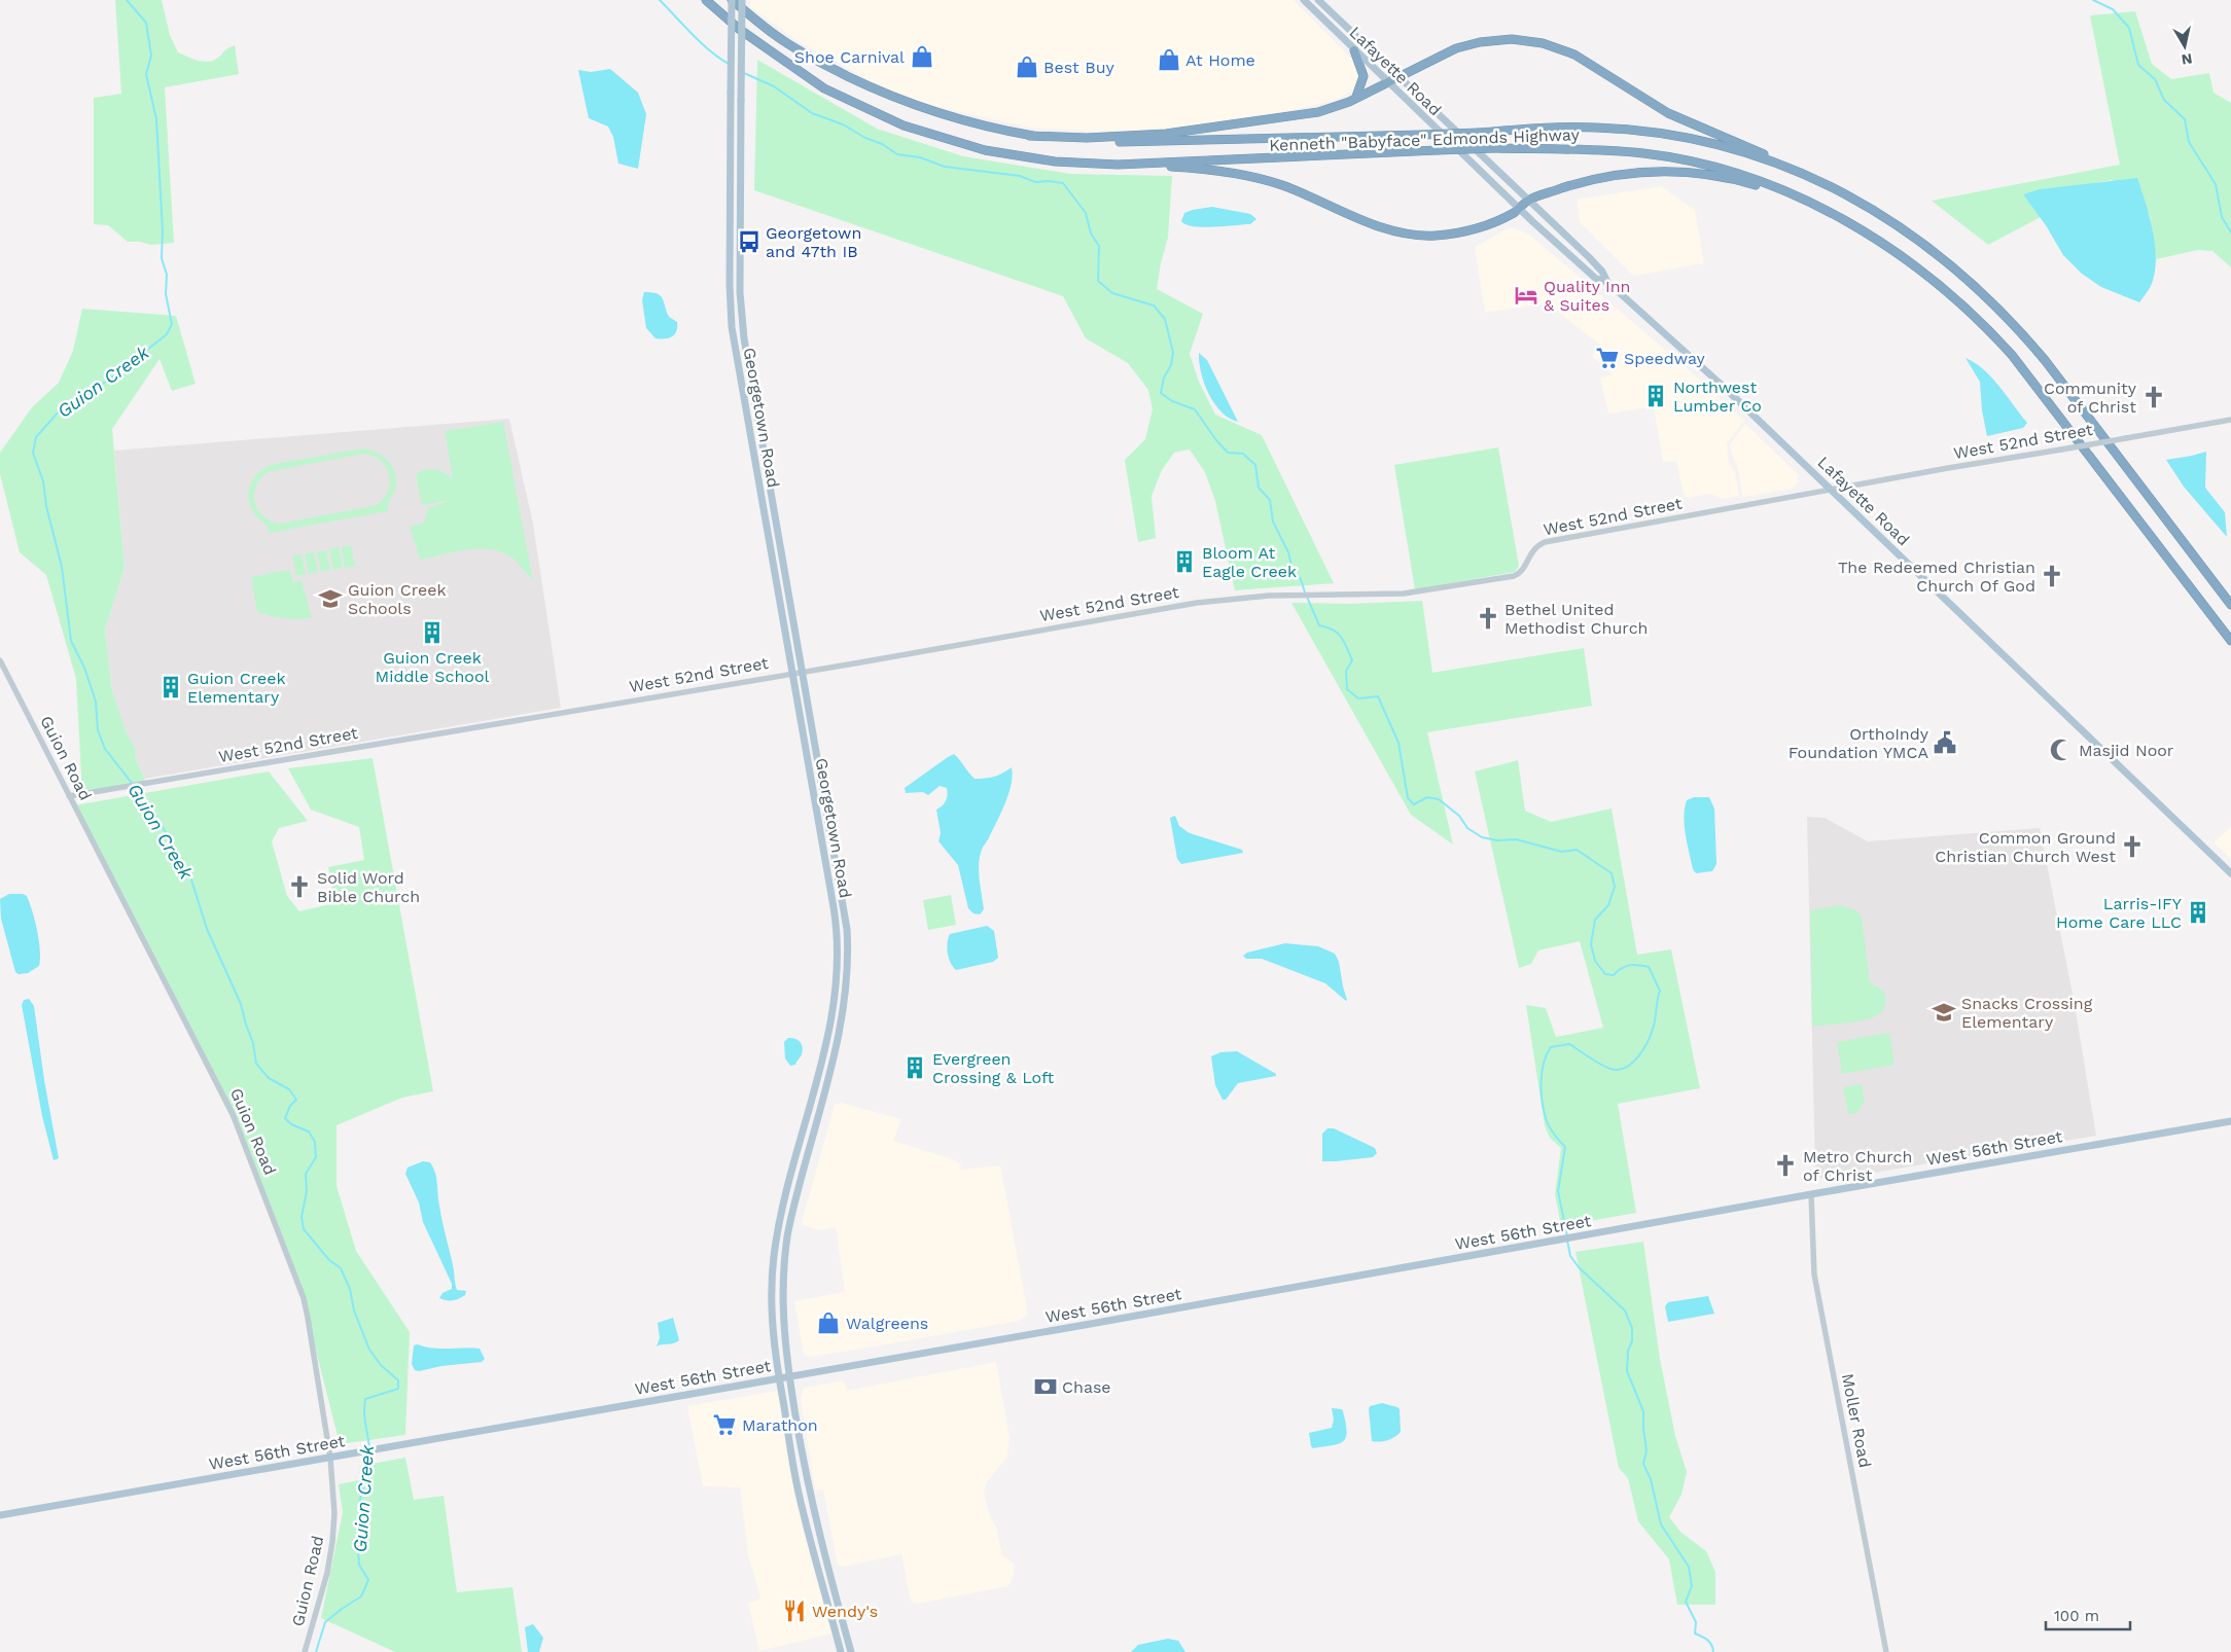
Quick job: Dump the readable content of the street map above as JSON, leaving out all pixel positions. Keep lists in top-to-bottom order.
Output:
{
  "streets": {
    "highway": ["Kenneth \"Babyface\" Edmonds Highway"],
    "main road": ["Lafayette Road", "Georgetown Road", "West 56th Street"],
    "street": ["West 52nd Street", "Guion Road", "Moller Road"]
  },
  "crossings": [
    ["Lafayette Road", "West 52nd Street"],
    ["Kenneth \"Babyface\" Edmonds Highway", "Georgetown Road"],
    ["Georgetown Road", "West 52nd Street"],
    ["Georgetown Road", "West 56th Street"],
    ["West 52nd Street", "Guion Road"],
    ["Guion Road", "West 56th Street"],
    ["West 56th Street", "Moller Road"]
  ],
  "water": ["Guion Creek"],
  "places": {
    "shop": [
      "Shoe Carnival",
      "At Home",
      "Best Buy",
      "Walgreens"
    ],
    "bus stop": ["Georgetown and 47th IB"],
    "hotel": ["Quality Inn & Suites"],
    "supermarket": ["Speedway", "Marathon"],
    "building": [
      "Northwest Lumber Co",
      "Bloom At Eagle Creek",
      "Guion Creek Middle School",
      "Guion Creek Elementary",
      "Larris-IFY Home Care LLC",
      "Evergreen Crossing & Loft"
    ],
    "church": [
      "Community of Christ",
      "The Redeemed Christian Church Of God",
      "Bethel United Methodist Church",
      "Common Ground Christian Church West",
      "Solid Word Bible Church",
      "Metro Church of Christ"
    ],
    "school or university": ["Guion Creek Schools", "Snacks Crossing Elementary"],
    "public building": ["OrthoIndy Foundation YMCA"],
    "mosque": ["Masjid Noor"],
    "bank": ["Chase"],
    "restaurant": ["Wendy's"]
  },
  "scale_bar": "100 m",
  "north": "bottom"
}
